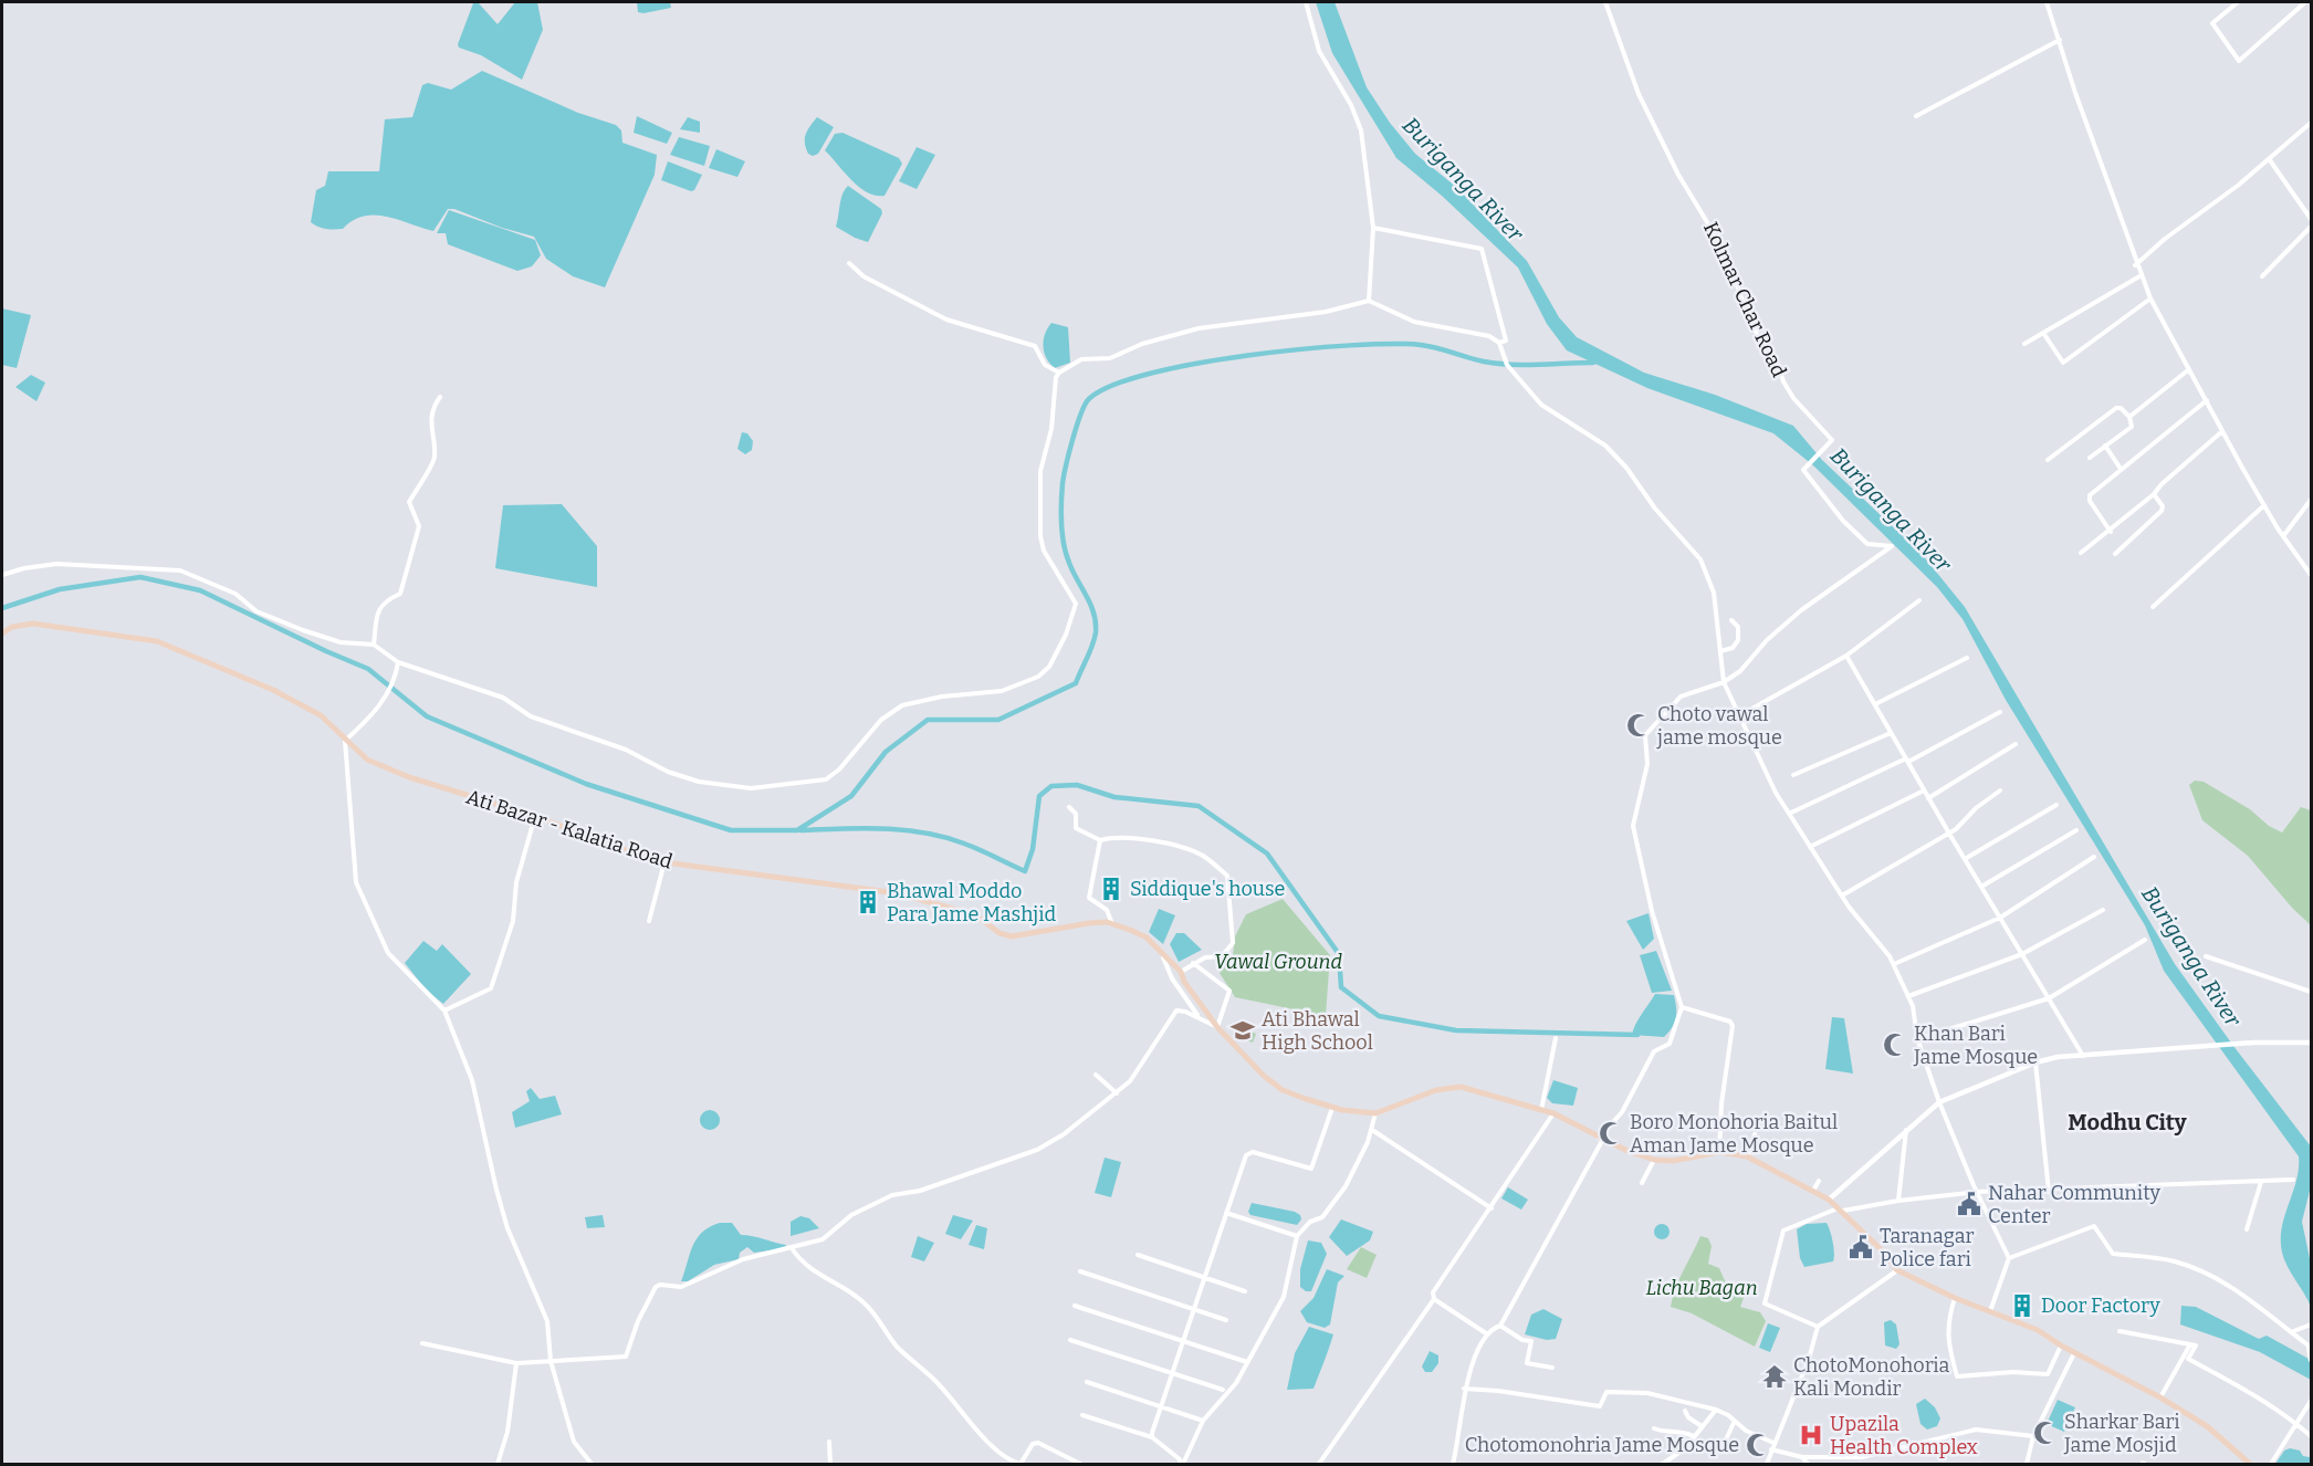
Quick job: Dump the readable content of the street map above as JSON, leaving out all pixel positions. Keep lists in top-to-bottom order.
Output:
{
  "streets": {
    "main road": ["Ati Bazar - Kalatia Road"],
    "street": ["Kolmar Char Road"]
  },
  "districts": ["Modhu City"],
  "water": ["Buriganga River"],
  "parks": ["Vawal Ground", "Lichu Bagan"],
  "places": {
    "mosque": [
      "Choto vawal jame mosque",
      "Khan Bari Jame Mosque",
      "Boro Monohoria Baitul Aman Jame Mosque",
      "Sharkar Bari Jame Mosjid",
      "Chotomonohria Jame Mosque"
    ],
    "building": ["Siddique's house", "Bhawal Moddo Para Jame Mashjid", "Door Factory"],
    "school or university": ["Ati Bhawal High School"],
    "public building": ["Nahar Community Center", "Taranagar Police fari"],
    "temple": ["ChotoMonohoria Kali Mondir"],
    "hospital": ["Upazila Health Complex"]
  }
}
